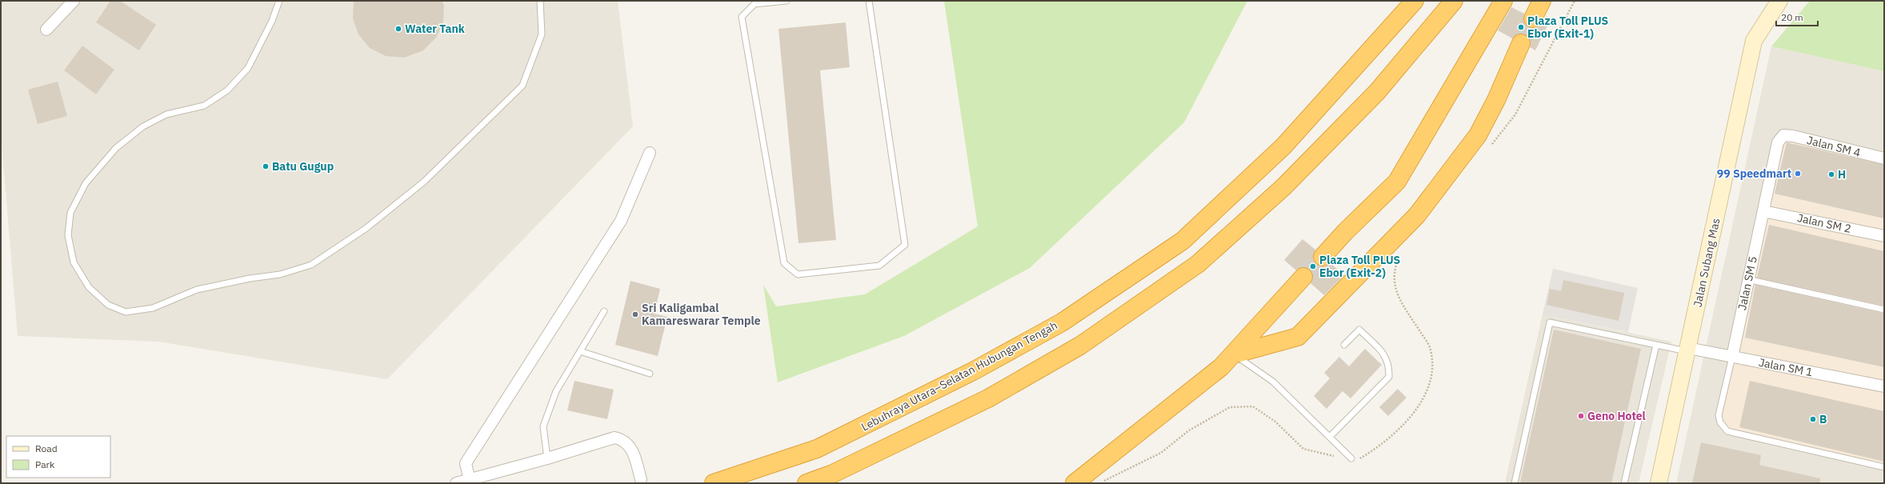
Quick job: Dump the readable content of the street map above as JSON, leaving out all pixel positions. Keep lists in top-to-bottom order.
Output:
{
  "streets": {
    "highway": ["Lebuhraya Utara–Selatan Hubungan Tengah"],
    "street": [
      "Jalan SM 4",
      "Jalan SM 2",
      "Jalan Subang Mas",
      "Jalan SM 5",
      "Jalan SM 1"
    ]
  },
  "crossings": [
    ["Jalan SM 4", "Jalan SM 5"],
    ["Jalan SM 2", "Jalan SM 5"],
    ["Jalan Subang Mas", "Jalan SM 1"],
    ["Jalan SM 5", "Jalan SM 1"]
  ],
  "places": [
    "Plaza Toll PLUS Ebor (Exit-1)",
    "Water Tank",
    "Batu Gugup",
    "99 Speedmart",
    "H",
    "Plaza Toll PLUS Ebor (Exit-2)",
    "Sri Kaligambal Kamareswarar Temple",
    "Geno Hotel",
    "B"
  ],
  "legend": ["Road", "Park"],
  "scale_bar": "20 m"
}
